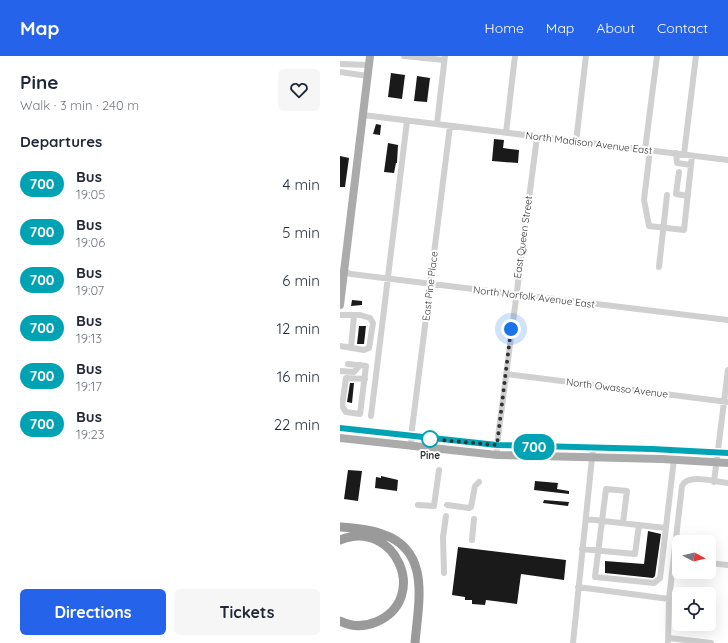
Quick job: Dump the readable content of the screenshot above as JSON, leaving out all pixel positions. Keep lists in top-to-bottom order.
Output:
{
  "streets": {
    "street": [
      "North Madison Avenue East",
      "East Queen Street",
      "East Pine Place",
      "North Norfolk Avenue East",
      "North Owasso Avenue"
    ]
  },
  "crossings": [
    ["North Madison Avenue East", "East Queen Street"],
    ["North Madison Avenue East", "East Pine Place"],
    ["East Queen Street", "North Norfolk Avenue East"],
    ["East Queen Street", "North Owasso Avenue"],
    ["East Pine Place", "North Norfolk Avenue East"]
  ],
  "places": ["Pine"],
  "lines": ["bus line 700"],
  "north": "right",
  "page": {
    "header": "Map",
    "nav": [
      "Home",
      "Map",
      "About",
      "Contact"
    ],
    "heading": [
      ["Pine", "Walk · 3 min · 240 m"],
      "Departures"
    ],
    "on_map": "700",
    "list": [
      {
        "mark": "700",
        "name": "Bus",
        "note": "19:05",
        "value": "4 min"
      },
      {
        "mark": "700",
        "name": "Bus",
        "note": "19:06",
        "value": "5 min"
      },
      {
        "mark": "700",
        "name": "Bus",
        "note": "19:07",
        "value": "6 min"
      },
      {
        "mark": "700",
        "name": "Bus",
        "note": "19:13",
        "value": "12 min"
      },
      {
        "mark": "700",
        "name": "Bus",
        "note": "19:17",
        "value": "16 min"
      },
      {
        "mark": "700",
        "name": "Bus",
        "note": "19:23",
        "value": "22 min"
      }
    ],
    "buttons": ["Directions", "Tickets"]
  }
}
